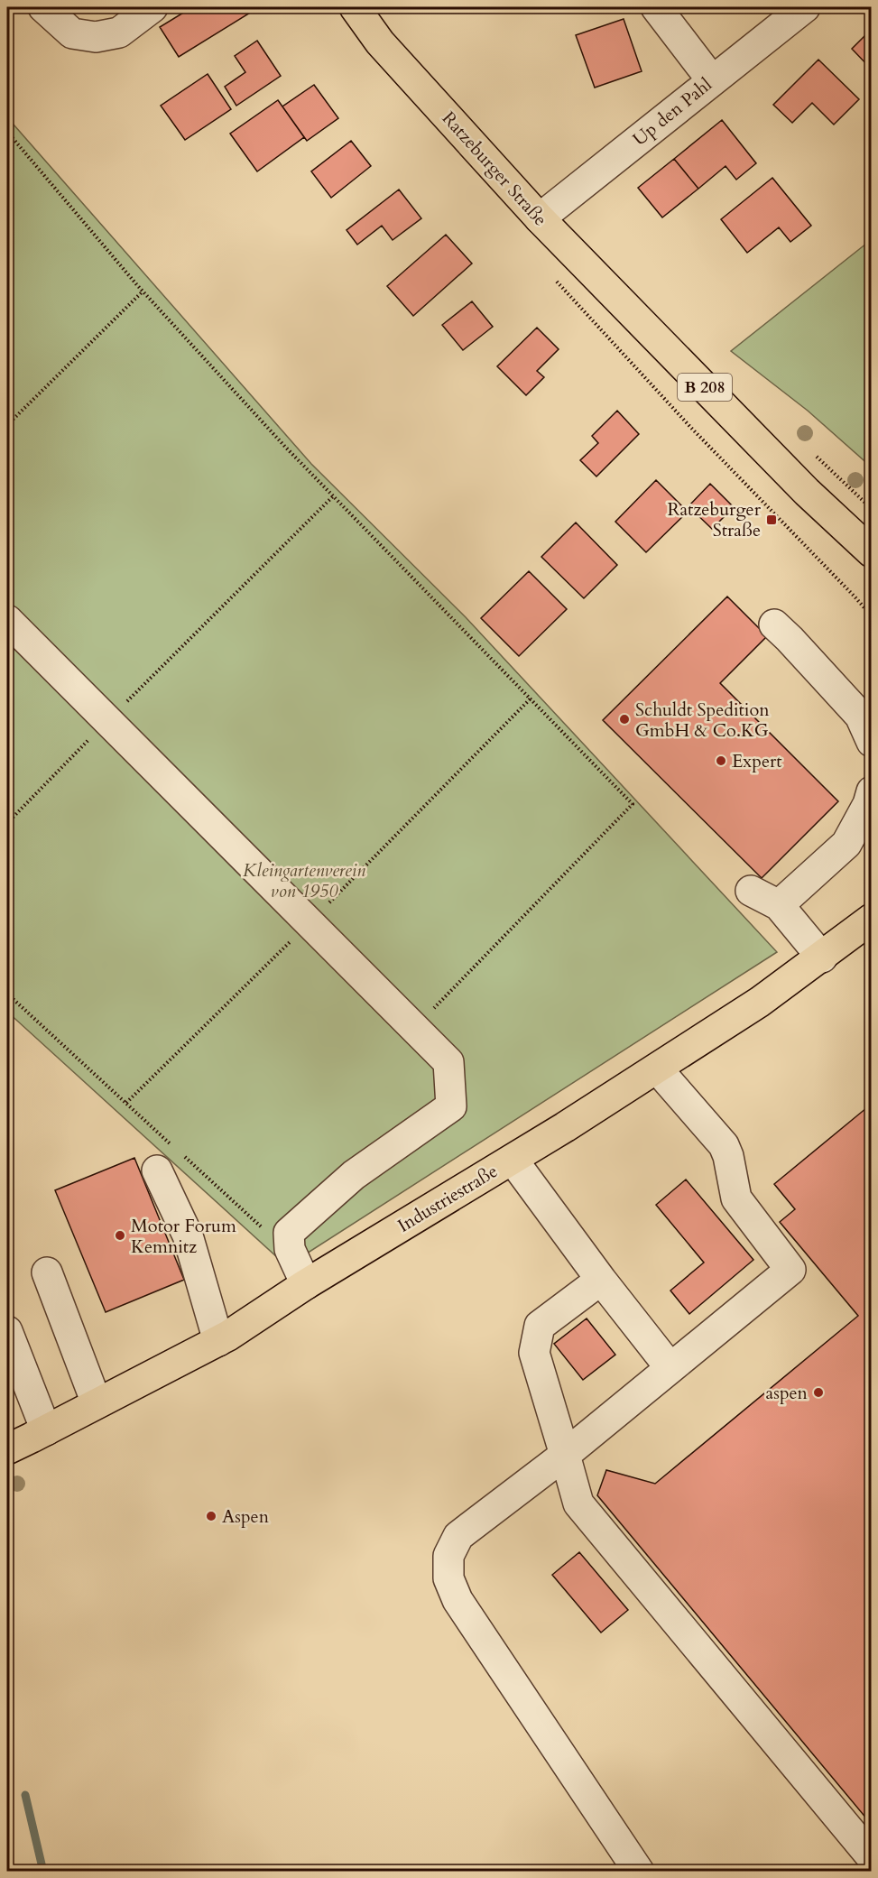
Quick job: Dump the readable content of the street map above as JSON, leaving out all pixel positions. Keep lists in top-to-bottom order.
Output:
{
  "streets": {
    "main road": ["Ratzeburger Straße", "B 208", "Industriestraße"],
    "street": ["Up den Pahl"]
  },
  "crossings": [
    ["Up den Pahl", "Ratzeburger Straße"]
  ],
  "parks": ["Kleingartenverein von 1950"],
  "places": {
    "transit": ["Ratzeburger Straße"],
    "other": [
      "Schuldt Spedition GmbH & Co.KG",
      "Expert",
      "Motor Forum Kemnitz",
      "aspen",
      "Aspen"
    ]
  }
}
